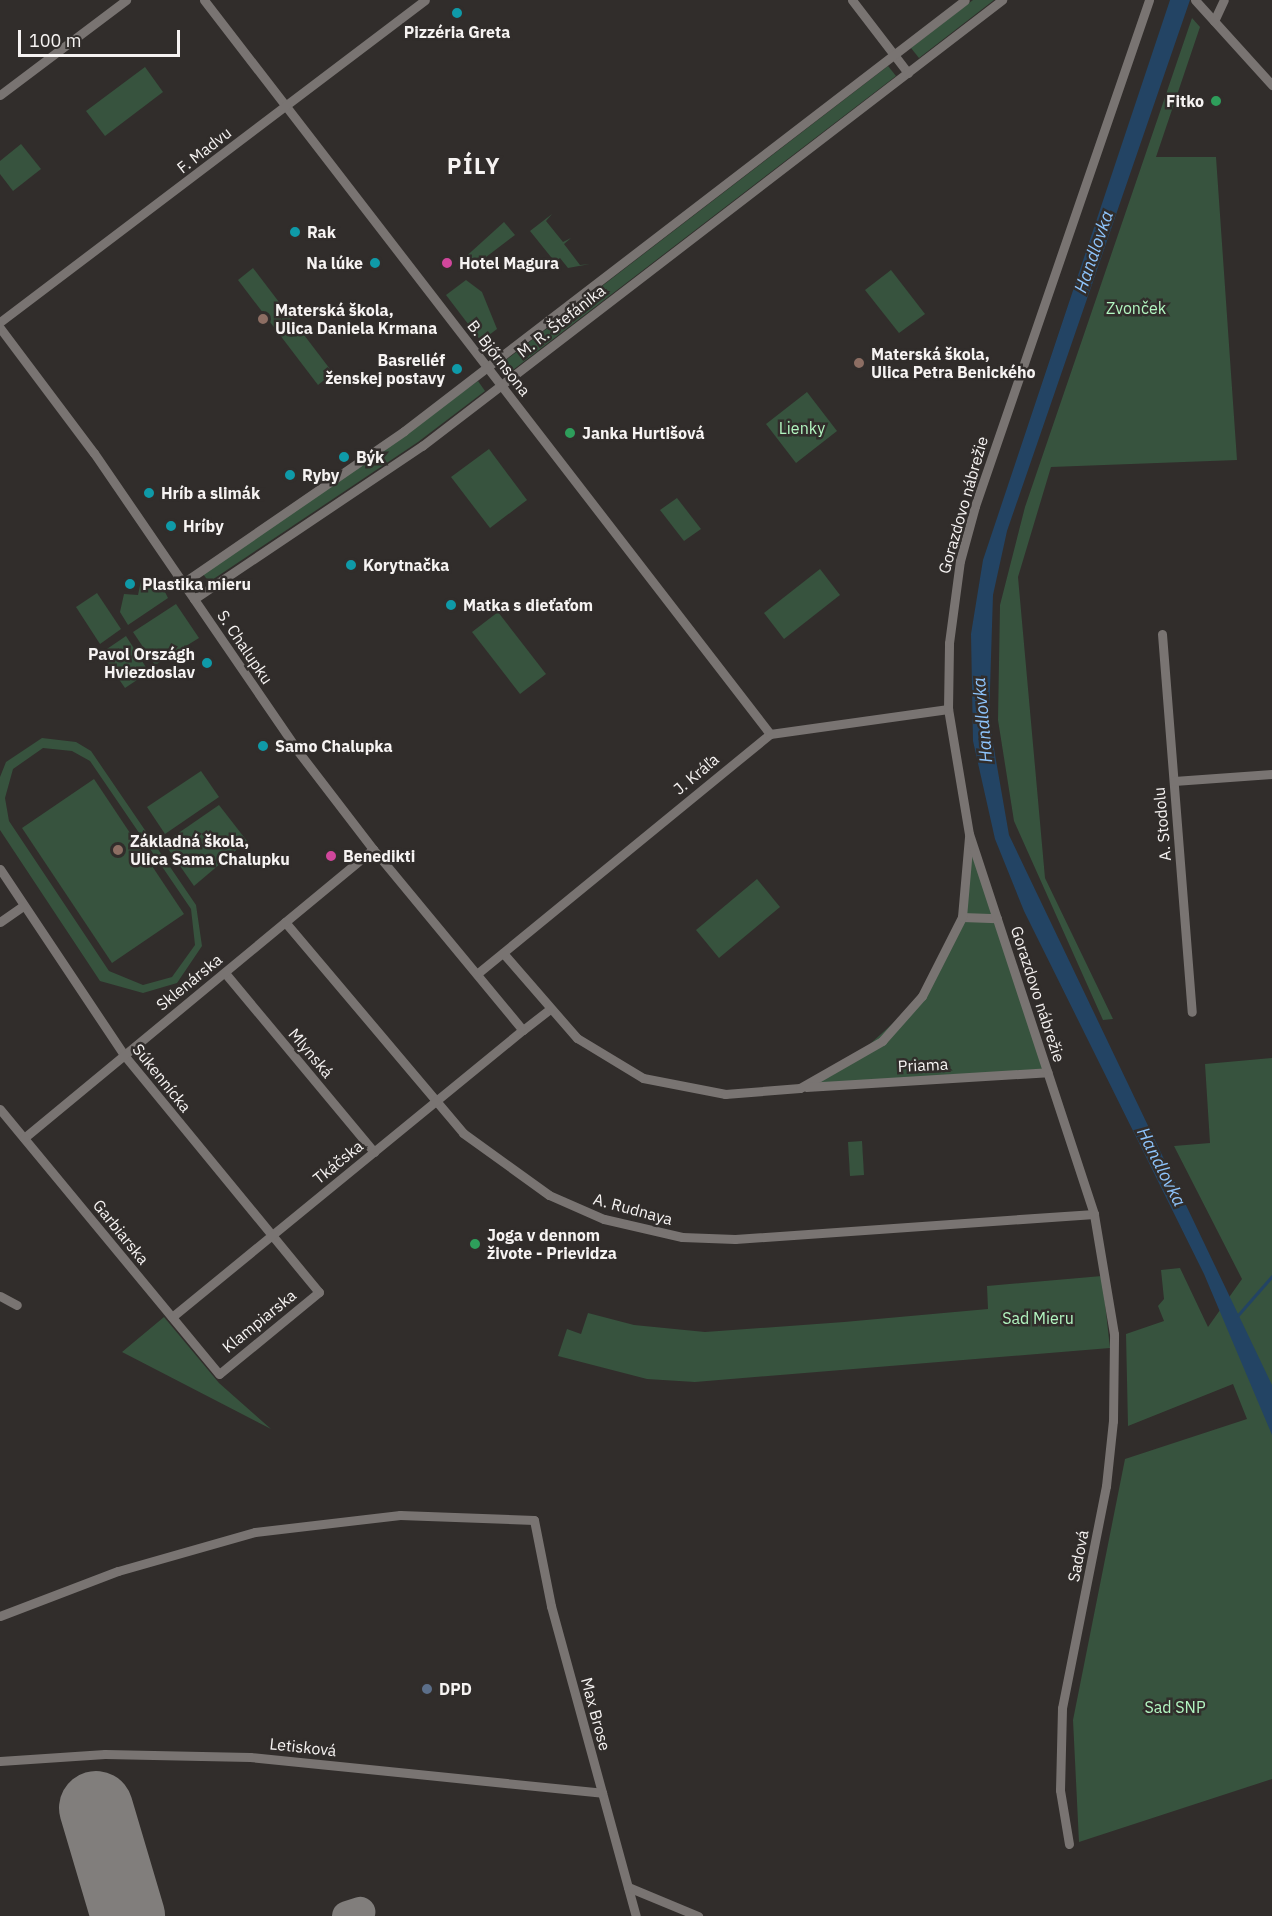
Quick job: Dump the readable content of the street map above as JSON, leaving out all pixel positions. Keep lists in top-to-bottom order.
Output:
{
  "streets": {
    "street": [
      "F. Madvu",
      "M. R. Štefánika",
      "B. Bjőrnsona",
      "Gorazdovo nábrežie",
      "S. Chalupku",
      "J. Kráľa",
      "A. Stodolu",
      "Sklenárska",
      "Mlynská",
      "Priama",
      "Súkennícka",
      "Tkáčska",
      "A. Rudnaya",
      "Garbiarska",
      "Klampiarska",
      "Sadová",
      "Max Brose",
      "Letisková"
    ]
  },
  "crossings": [
    ["F. Madvu", "B. Bjőrnsona"],
    ["M. R. Štefánika", "B. Bjőrnsona"],
    ["M. R. Štefánika", "S. Chalupku"],
    ["B. Bjőrnsona", "J. Kráľa"],
    ["Gorazdovo nábrežie", "Priama"],
    ["Gorazdovo nábrežie", "A. Rudnaya"],
    ["Gorazdovo nábrežie", "Sadová"],
    ["S. Chalupku", "Sklenárska"],
    ["S. Chalupku", "Tkáčska"],
    ["Sklenárska", "Mlynská"],
    ["Sklenárska", "Súkennícka"],
    ["Sklenárska", "A. Rudnaya"],
    ["Sklenárska", "Garbiarska"],
    ["Mlynská", "Tkáčska"],
    ["Súkennícka", "Tkáčska"],
    ["Súkennícka", "Klampiarska"],
    ["Tkáčska", "A. Rudnaya"],
    ["Tkáčska", "Garbiarska"],
    ["Garbiarska", "Klampiarska"],
    ["Max Brose", "Letisková"]
  ],
  "districts": ["PÍLY"],
  "water": ["Handlovka"],
  "parks": [
    "Zvonček",
    "Lienky",
    "Sad Mieru",
    "Sad SNP"
  ],
  "places": [
    "Pizzéria Greta",
    "Fitko",
    "Rak",
    "Na lúke",
    "Hotel Magura",
    "Materská škola, Ulica Daniela Krmana",
    "Materská škola, Ulica Petra Benického",
    "Basreliéf ženskej postavy",
    "Janka Hurtišová",
    "Býk",
    "Ryby",
    "Hríb a slimák",
    "Hríby",
    "Korytnačka",
    "Plastika mieru",
    "Matka s dieťaťom",
    "Pavol Országh Hviezdoslav",
    "Samo Chalupka",
    "Základná škola, Ulica Sama Chalupku",
    "Benedikti",
    "Joga v dennom živote - Prievidza",
    "DPD"
  ],
  "scale_bar": "100 m"
}
